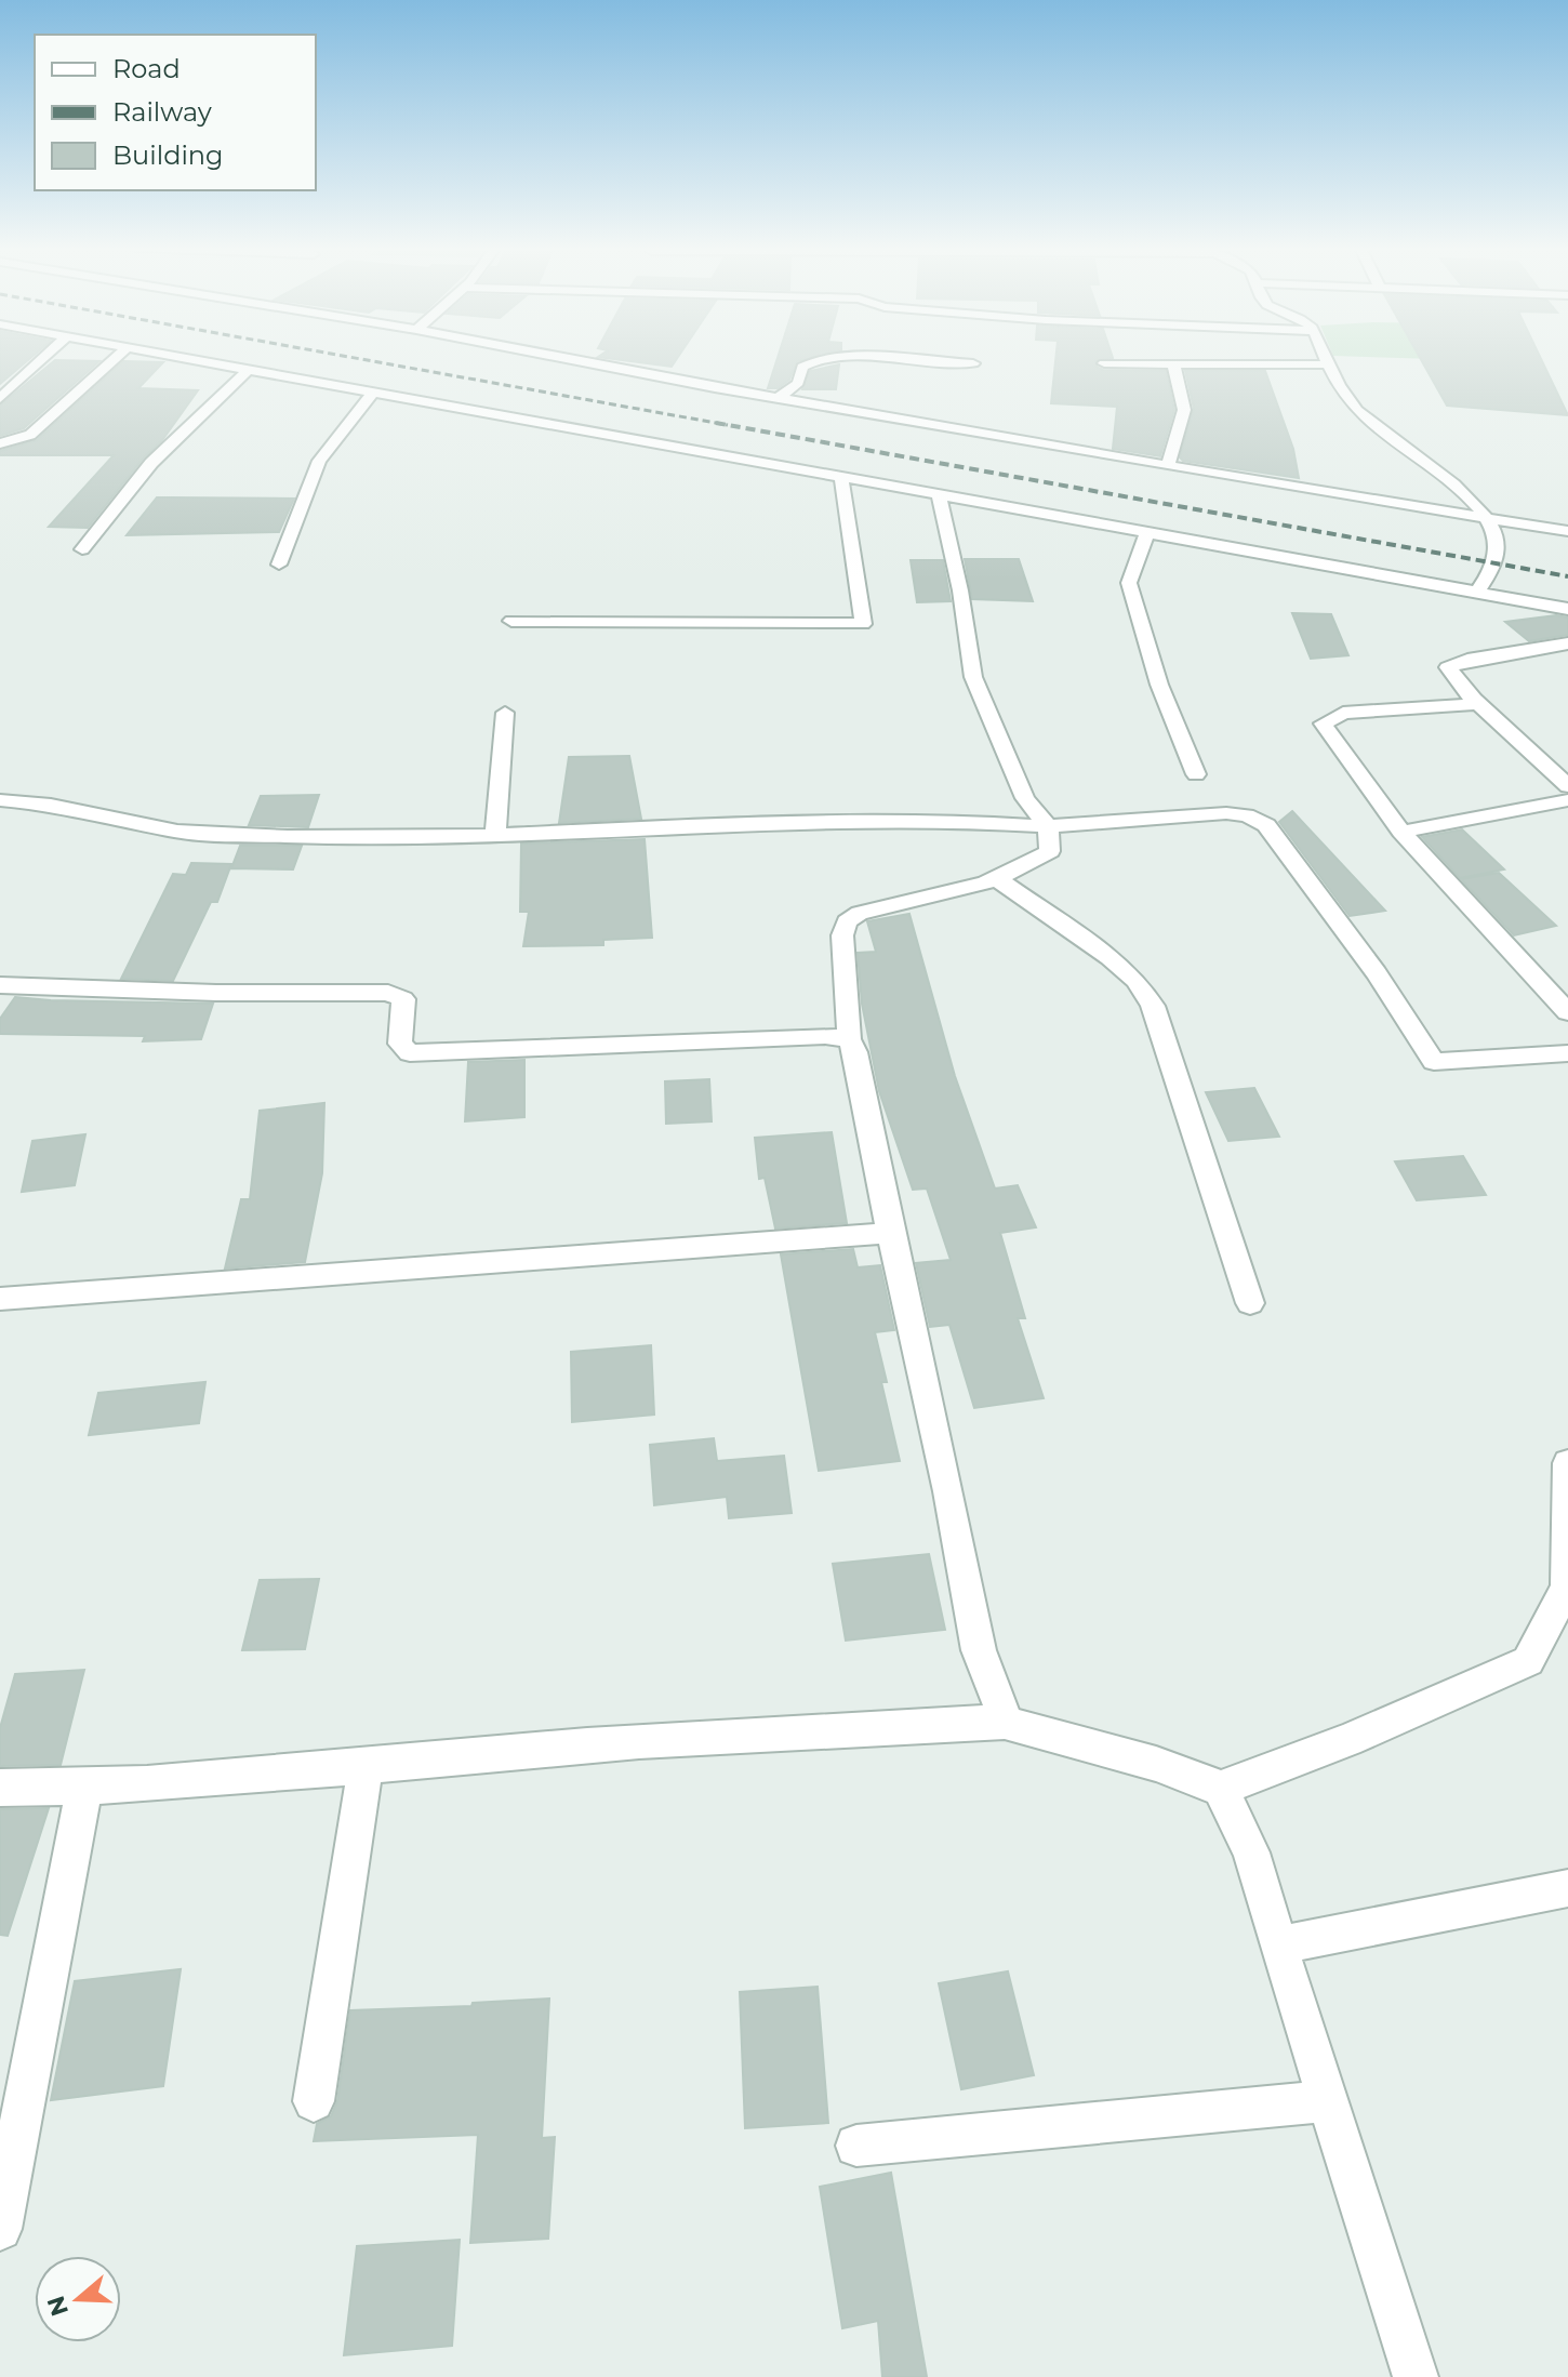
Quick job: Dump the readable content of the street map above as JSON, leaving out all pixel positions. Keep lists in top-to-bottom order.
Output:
{
  "legend": ["Road", "Railway", "Building"],
  "north": "left"
}
